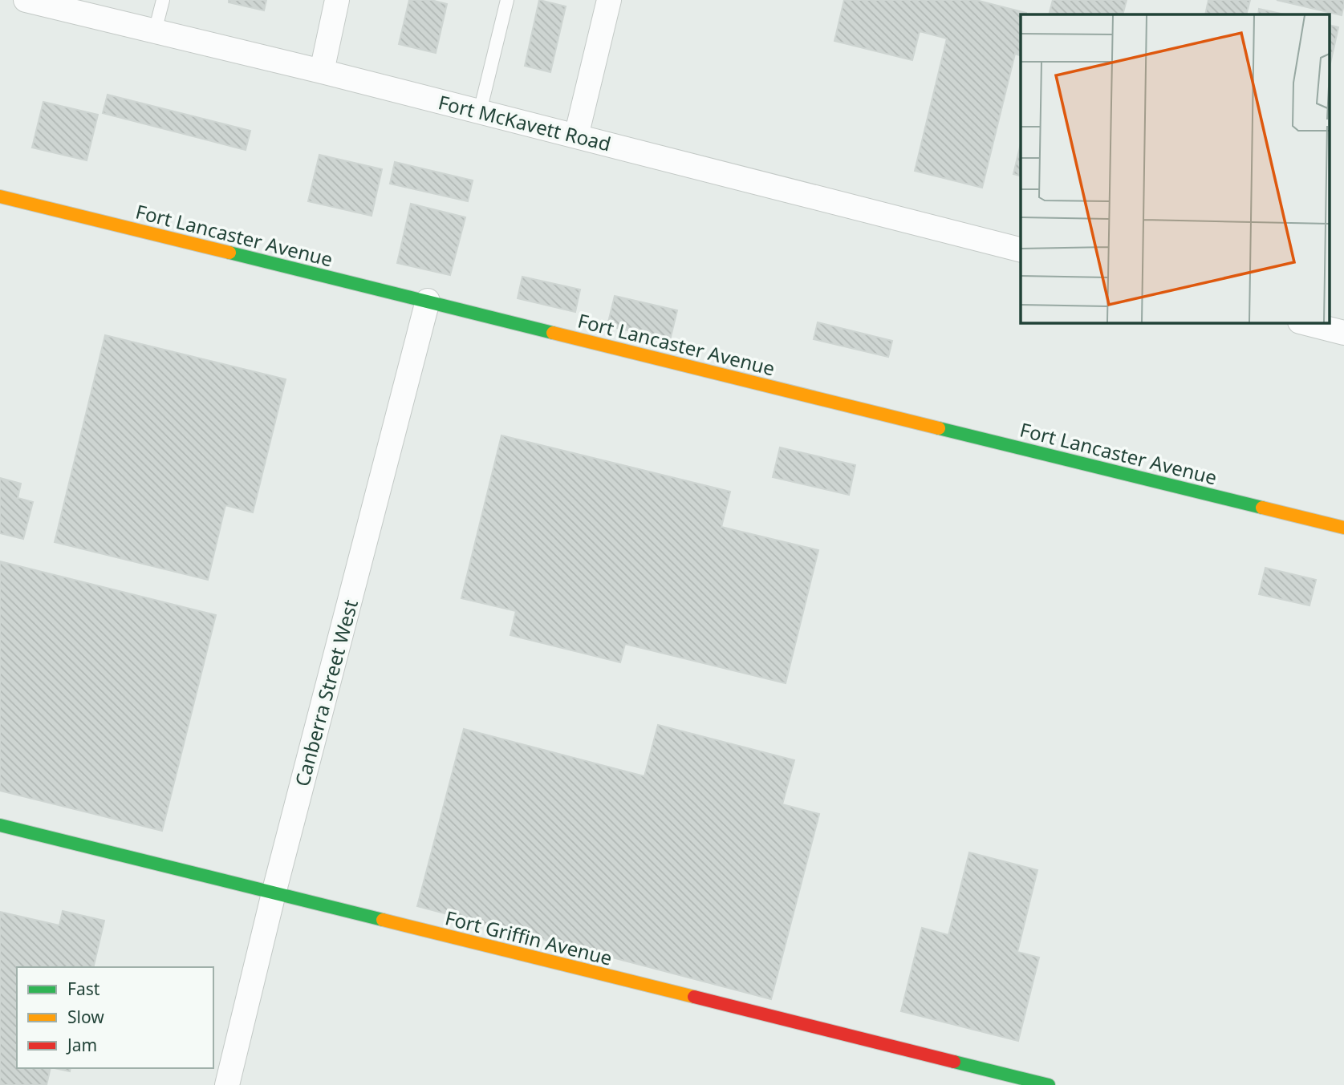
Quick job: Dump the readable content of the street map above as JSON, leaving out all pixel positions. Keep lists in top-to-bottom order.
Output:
{
  "streets": {
    "street": [
      "Fort McKavett Road",
      "Fort Lancaster Avenue",
      "Canberra Street West",
      "Fort Griffin Avenue"
    ]
  },
  "crossings": [
    ["Fort Lancaster Avenue", "Canberra Street West"],
    ["Canberra Street West", "Fort Griffin Avenue"]
  ],
  "legend": ["Fast", "Slow", "Jam"]
}
